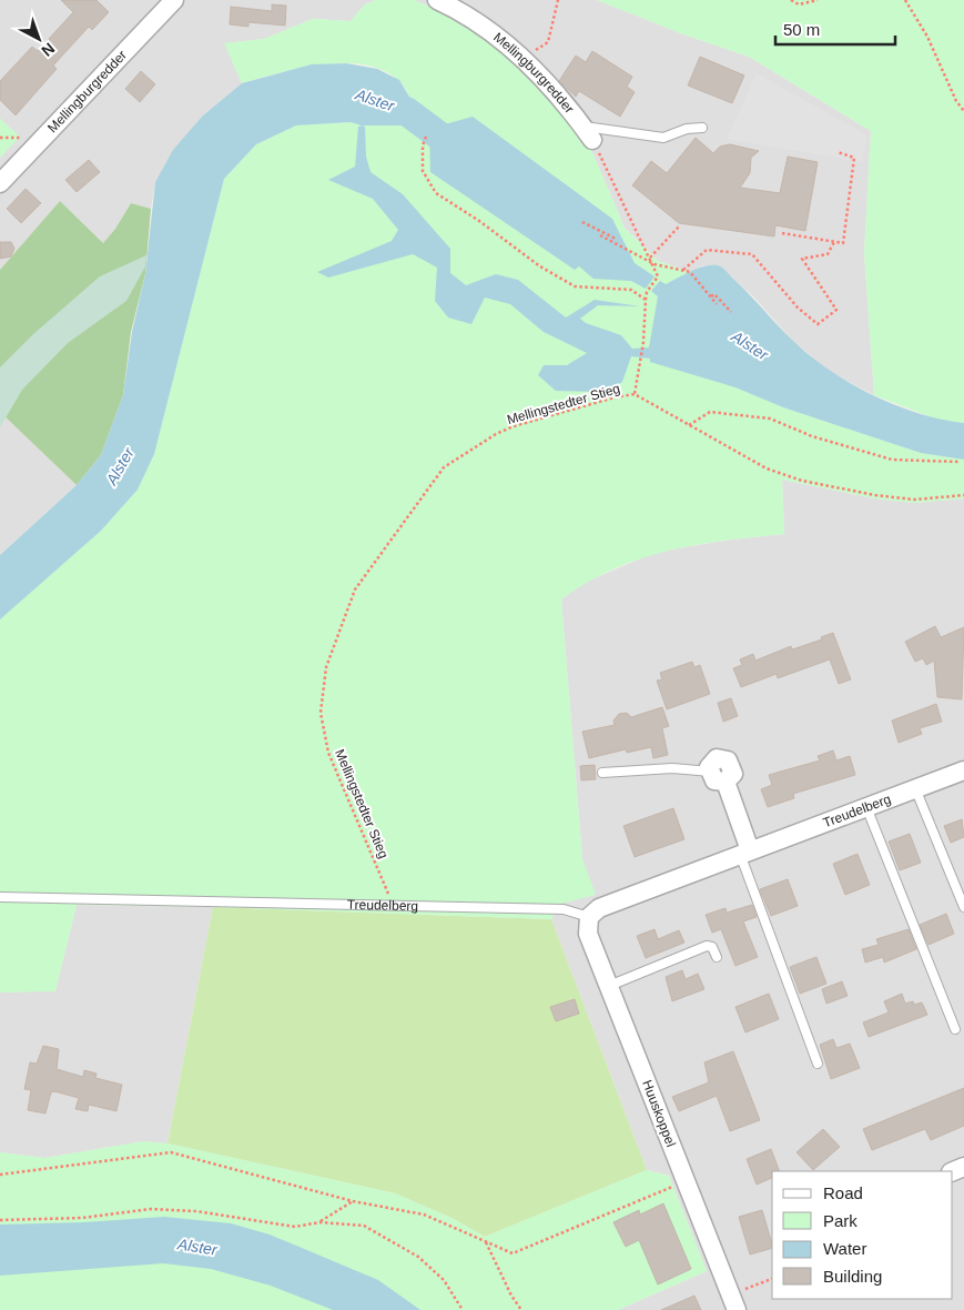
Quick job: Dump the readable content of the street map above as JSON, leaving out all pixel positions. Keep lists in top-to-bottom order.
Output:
{
  "streets": {
    "street": ["Mellingburgredder", "Treudelberg", "Huuskoppel"],
    "path": ["Mellingstedter Stieg"]
  },
  "crossings": [
    ["Mellingstedter Stieg", "Treudelberg"],
    ["Treudelberg", "Huuskoppel"]
  ],
  "water": ["Alster"],
  "legend": [
    "Road",
    "Park",
    "Water",
    "Building"
  ],
  "scale_bar": "50 m",
  "north": "bottom right"
}
